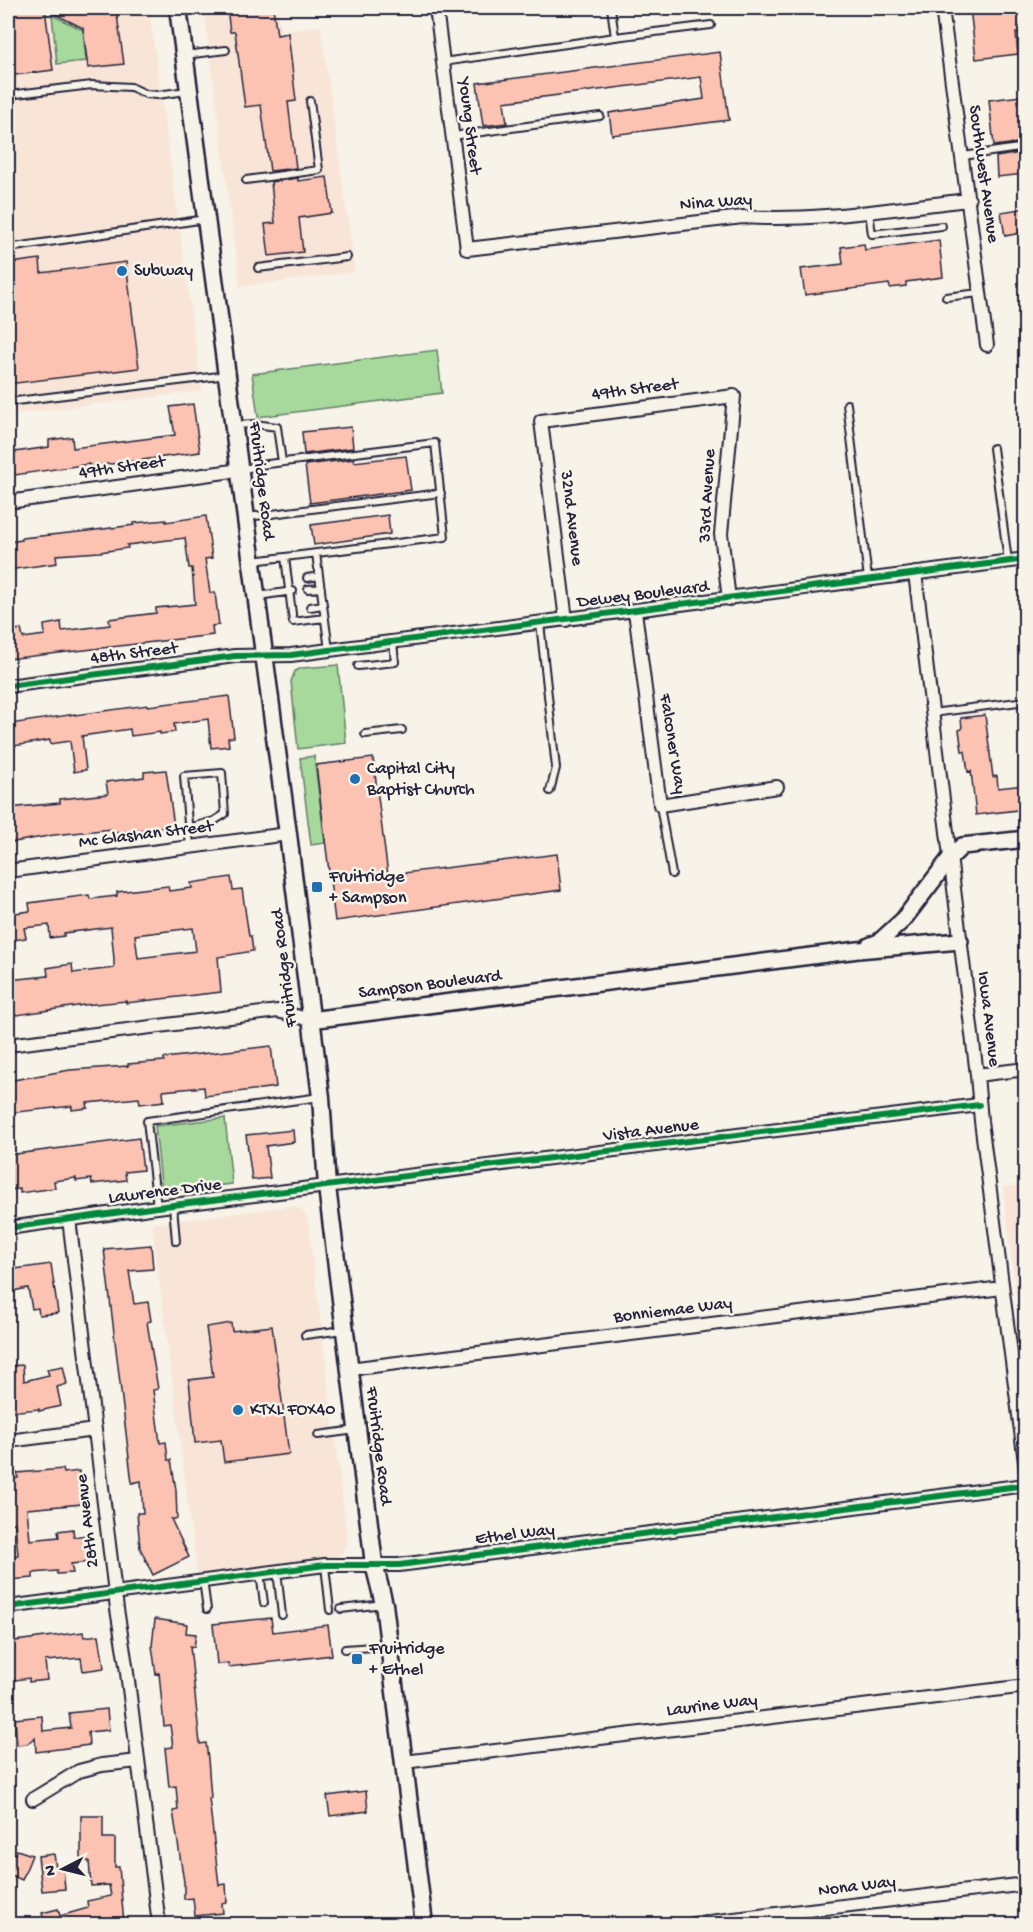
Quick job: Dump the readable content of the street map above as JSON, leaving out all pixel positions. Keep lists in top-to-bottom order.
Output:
{
  "streets": {
    "main road": ["Fruitridge Road"],
    "street": [
      "Young Street",
      "Southwest Avenue",
      "Nina Way",
      "49th Street",
      "33rd Avenue",
      "32nd Avenue",
      "Dewey Boulevard",
      "48th Street",
      "Falconer Way",
      "Mc Glashan Street",
      "Sampson Boulevard",
      "Iowa Avenue",
      "Vista Avenue",
      "Lawrence Drive",
      "Bonniemae Way",
      "28th Avenue",
      "Ethel Way",
      "Laurine Way",
      "Nona Way"
    ]
  },
  "crossings": [
    ["Young Street", "Nina Way"],
    ["Southwest Avenue", "Nina Way"],
    ["49th Street", "Fruitridge Road"],
    ["49th Street", "33rd Avenue"],
    ["49th Street", "32nd Avenue"],
    ["Fruitridge Road", "Dewey Boulevard"],
    ["Fruitridge Road", "48th Street"],
    ["Fruitridge Road", "Mc Glashan Street"],
    ["Fruitridge Road", "Sampson Boulevard"],
    ["Fruitridge Road", "Vista Avenue"],
    ["Fruitridge Road", "Lawrence Drive"],
    ["Fruitridge Road", "Bonniemae Way"],
    ["Fruitridge Road", "Ethel Way"],
    ["Fruitridge Road", "Laurine Way"],
    ["33rd Avenue", "Dewey Boulevard"],
    ["32nd Avenue", "Dewey Boulevard"],
    ["Dewey Boulevard", "48th Street"],
    ["Dewey Boulevard", "Falconer Way"],
    ["Dewey Boulevard", "Iowa Avenue"],
    ["Sampson Boulevard", "Iowa Avenue"],
    ["Iowa Avenue", "Vista Avenue"],
    ["Iowa Avenue", "Bonniemae Way"],
    ["Vista Avenue", "Lawrence Drive"],
    ["Lawrence Drive", "28th Avenue"],
    ["28th Avenue", "Ethel Way"]
  ],
  "places": {
    "other": ["Subway", "Capital City Baptist Church", "KTXL FOX40"],
    "transit": ["Fruitridge + Sampson", "Fruitridge + Ethel"]
  },
  "north": "left"
}
